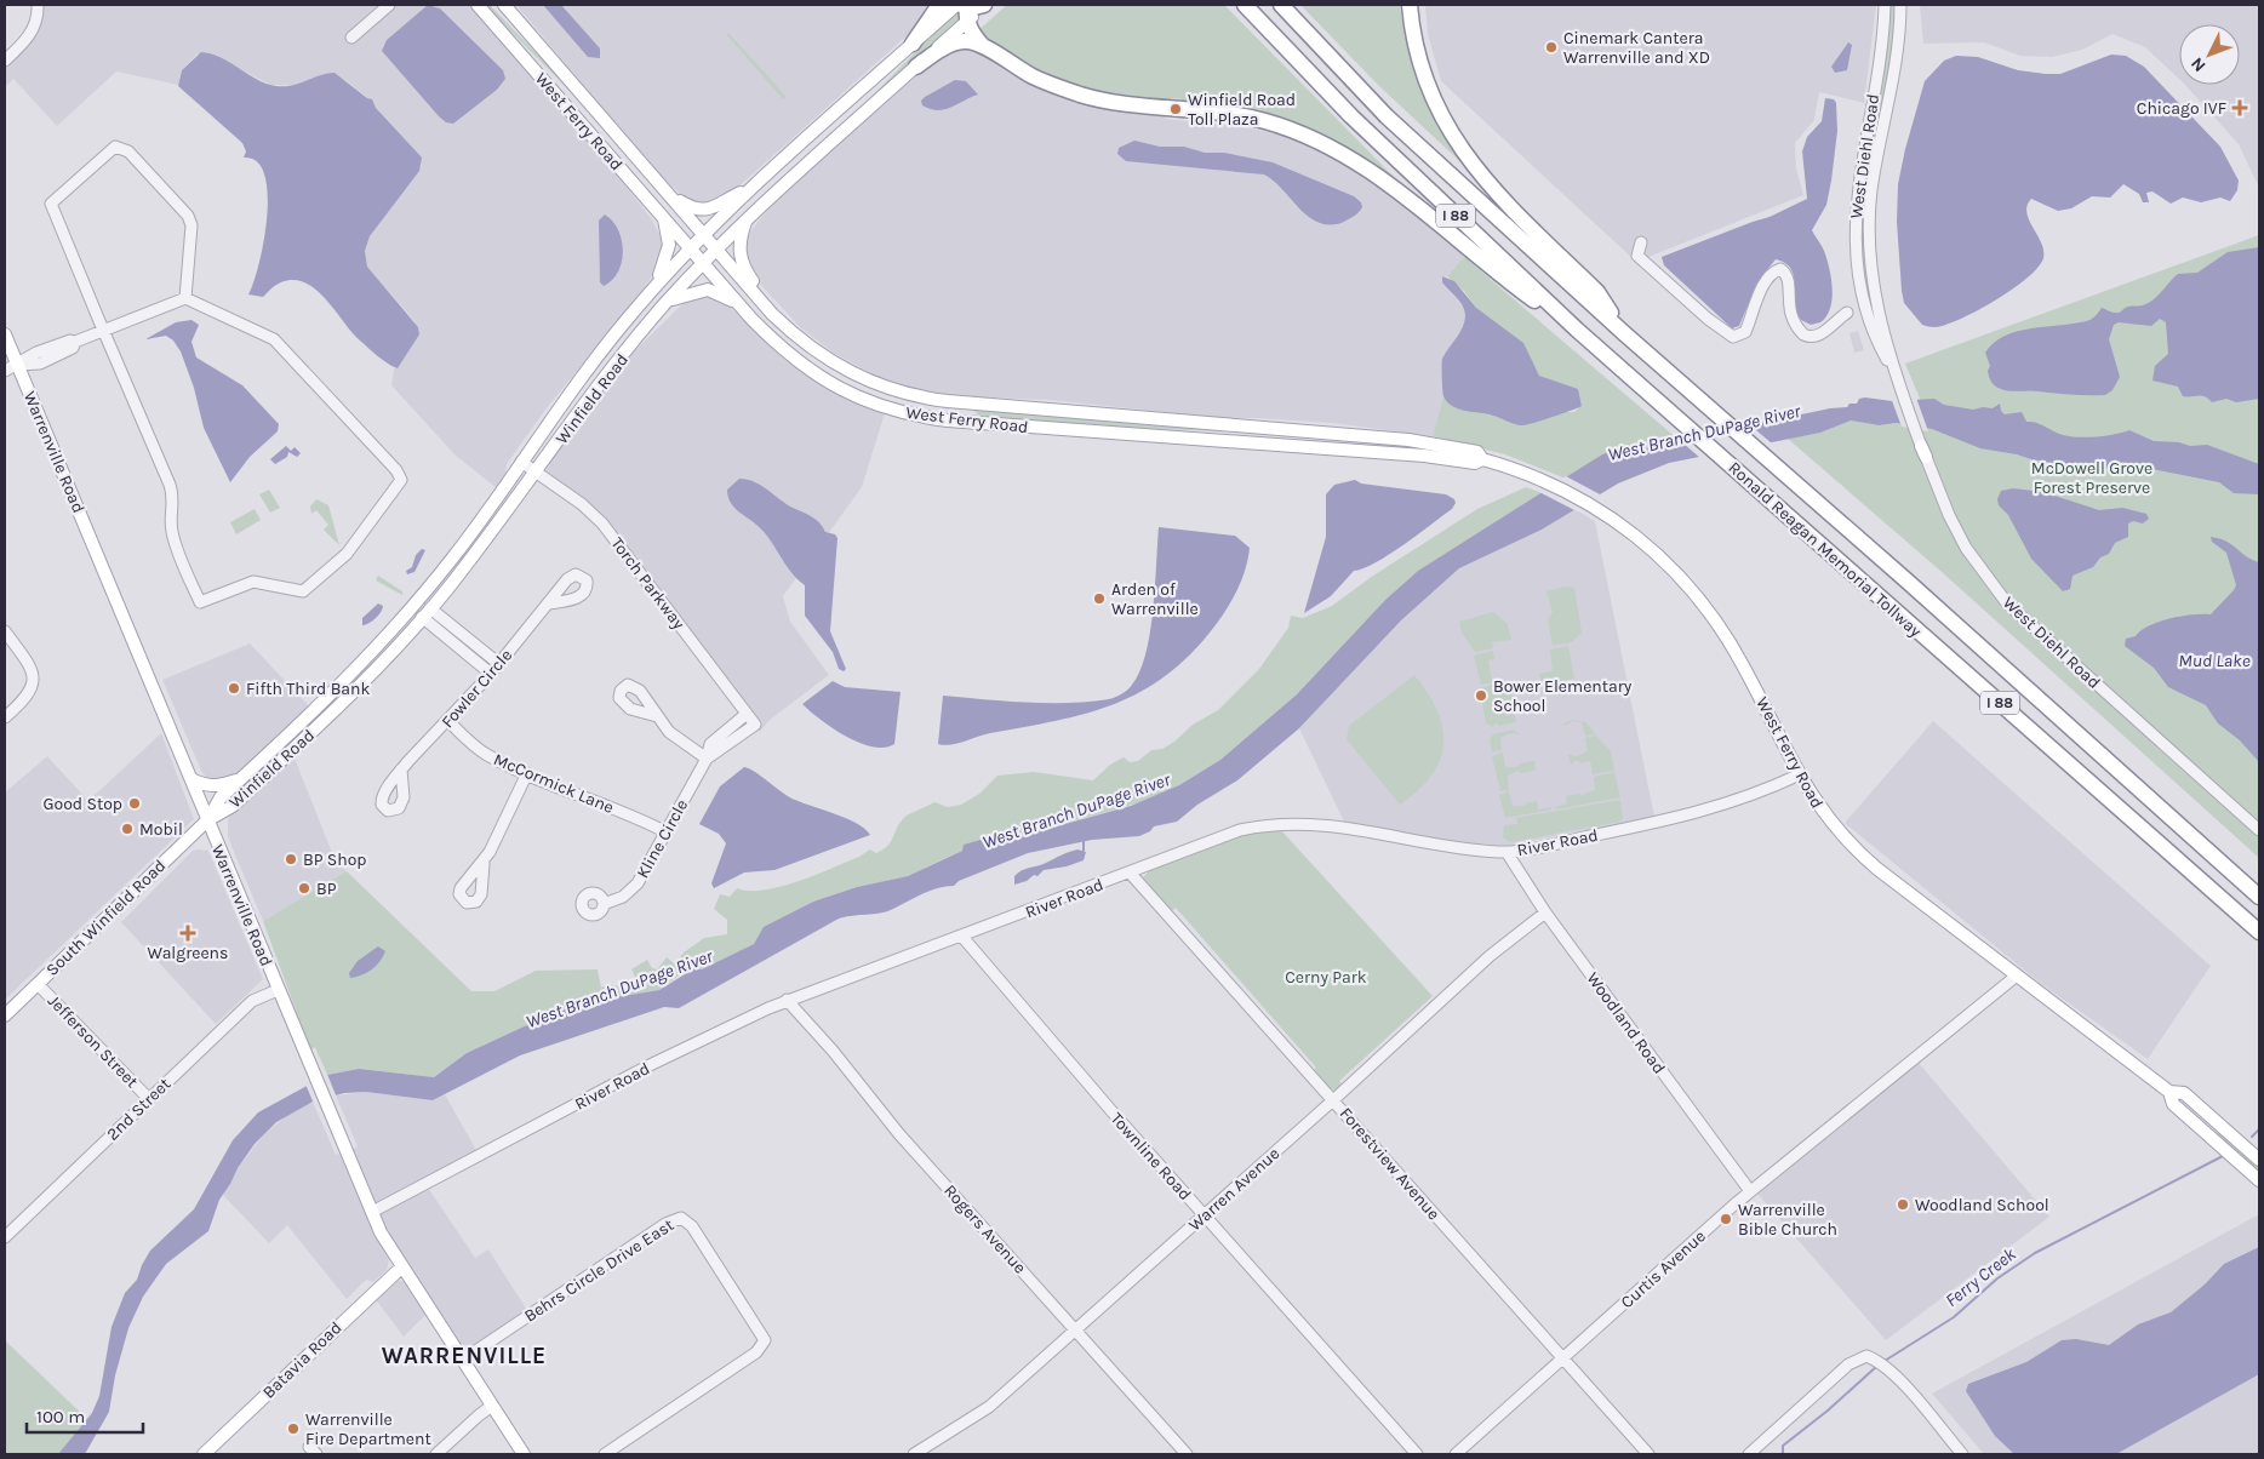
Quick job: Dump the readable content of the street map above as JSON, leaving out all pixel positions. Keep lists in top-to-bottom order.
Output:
{
  "streets": {
    "highway": ["I 88", "Ronald Reagan Memorial Tollway"],
    "main road": [
      "West Ferry Road",
      "Winfield Road",
      "Warrenville Road",
      "South Winfield Road",
      "Batavia Road"
    ],
    "street": [
      "West Diehl Road",
      "Torch Parkway",
      "Fowler Circle",
      "McCormick Lane",
      "Kline Circle",
      "River Road",
      "Woodland Road",
      "Jefferson Street",
      "2nd Street",
      "Townline Road",
      "Forestview Avenue",
      "Warren Avenue",
      "Rogers Avenue",
      "Curtis Avenue",
      "Behrs Circle Drive East"
    ]
  },
  "crossings": [
    ["West Ferry Road", "Winfield Road"],
    ["West Ferry Road", "River Road"],
    ["West Ferry Road", "Curtis Avenue"],
    ["Winfield Road", "Warrenville Road"],
    ["Winfield Road", "Torch Parkway"],
    ["Winfield Road", "South Winfield Road"],
    ["Warrenville Road", "River Road"],
    ["Warrenville Road", "South Winfield Road"],
    ["Warrenville Road", "2nd Street"],
    ["Warrenville Road", "Behrs Circle Drive East"],
    ["Warrenville Road", "Batavia Road"],
    ["Torch Parkway", "Kline Circle"],
    ["Fowler Circle", "McCormick Lane"],
    ["McCormick Lane", "Kline Circle"],
    ["River Road", "Woodland Road"],
    ["River Road", "Townline Road"],
    ["River Road", "Forestview Avenue"],
    ["River Road", "Rogers Avenue"],
    ["South Winfield Road", "Jefferson Street"],
    ["Woodland Road", "Warren Avenue"],
    ["Woodland Road", "Curtis Avenue"],
    ["Jefferson Street", "2nd Street"],
    ["Townline Road", "Warren Avenue"],
    ["Forestview Avenue", "Warren Avenue"],
    ["Forestview Avenue", "Curtis Avenue"],
    ["Warren Avenue", "Rogers Avenue"]
  ],
  "districts": ["WARRENVILLE"],
  "water": ["West Branch DuPage River", "Mud Lake", "Ferry Creek"],
  "parks": ["McDowell Grove Forest Preserve", "Cerny Park"],
  "places": {
    "other": [
      "Cinemark Cantera Warrenville and XD",
      "Winfield Road Toll Plaza",
      "Arden of Warrenville",
      "Fifth Third Bank",
      "Bower Elementary School",
      "Good Stop",
      "Mobil",
      "BP Shop",
      "BP",
      "Woodland School",
      "Warrenville Bible Church",
      "Warrenville Fire Department"
    ],
    "health": ["Chicago IVF", "Walgreens"]
  },
  "scale_bar": "100 m",
  "north": "bottom left"
}
